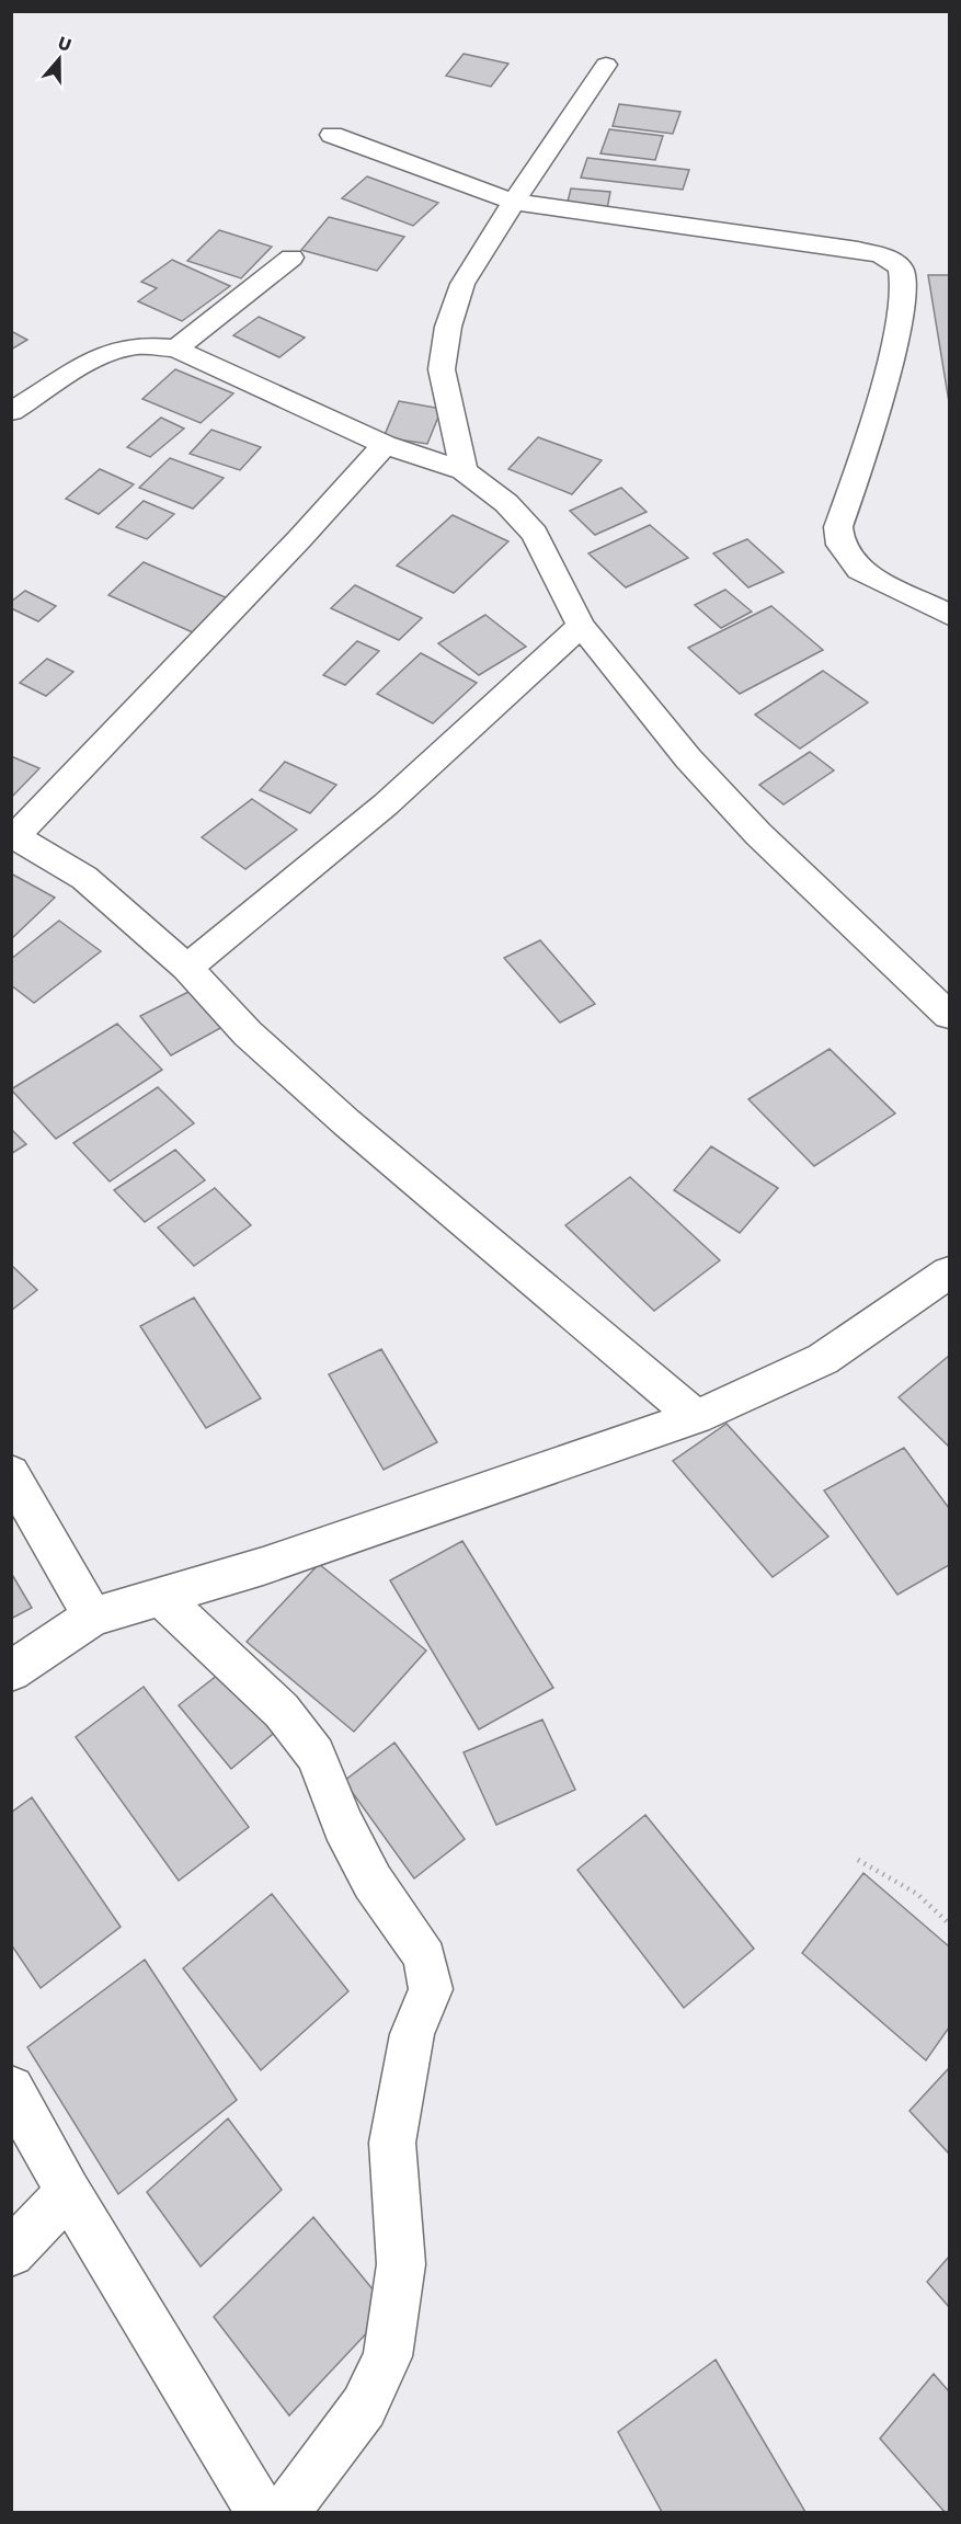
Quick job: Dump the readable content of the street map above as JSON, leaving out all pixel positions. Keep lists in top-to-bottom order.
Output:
{
  "north": "top"
}
